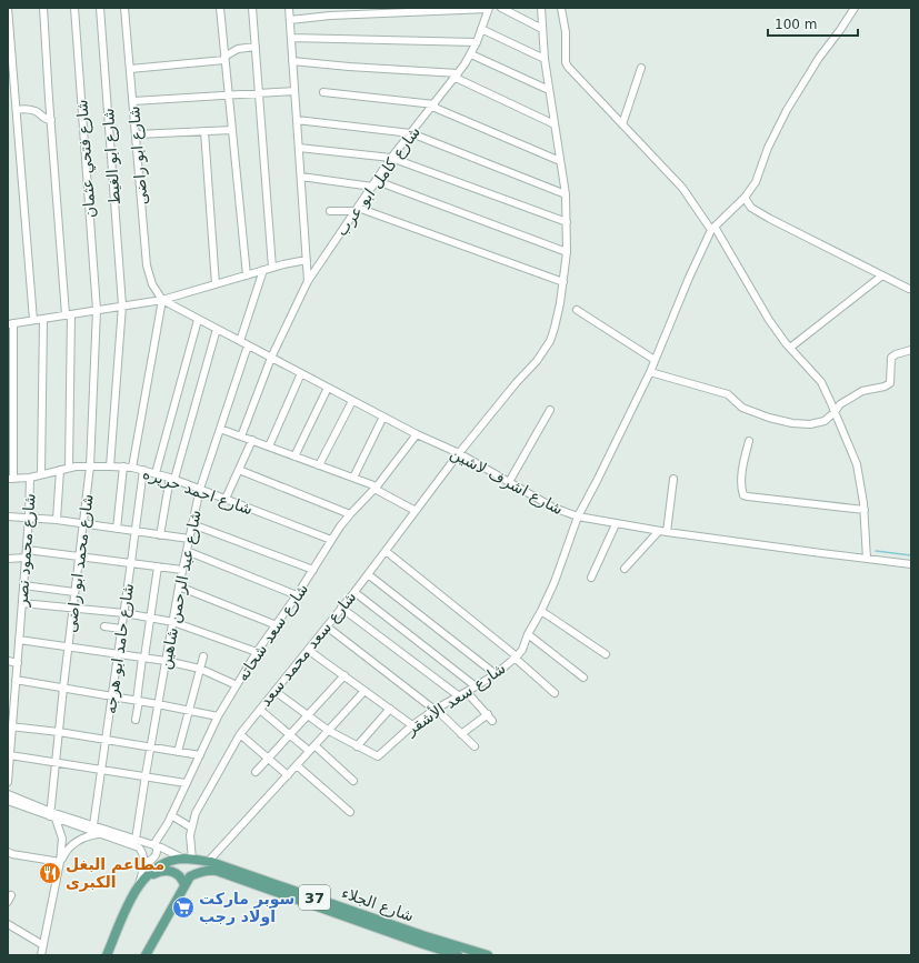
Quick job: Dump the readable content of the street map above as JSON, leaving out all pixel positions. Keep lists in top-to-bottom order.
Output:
{
  "streets": {
    "main road": ["37", "شارع الجلاء"],
    "street": [
      "شارع ابو راضى",
      "شارع ابو الغيط",
      "شارع فتحي عثمان",
      "شارع كامل ابو عرب",
      "شارع اشرف لاشين",
      "شارع احمد حريره",
      "شارع محمود نصر",
      "شارع محمد ابو راضى",
      "شارع عبد الرحمن شاهين",
      "شارع سعد شحاته",
      "شارع حامد ابو هرجه",
      "شارع سعد محمد سعد",
      "شارع سعد الأشقر"
    ]
  },
  "crossings": [
    ["شارع ابو راضى", "شارع اشرف لاشين"],
    ["شارع ابو الغيط", "شارع احمد حريره"],
    ["شارع فتحي عثمان", "شارع محمد ابو راضى"],
    ["شارع كامل ابو عرب", "شارع اشرف لاشين"],
    ["شارع اشرف لاشين", "شارع عبد الرحمن شاهين"],
    ["شارع اشرف لاشين", "شارع سعد شحاته"],
    ["شارع اشرف لاشين", "شارع سعد محمد سعد"],
    ["شارع اشرف لاشين", "شارع سعد الأشقر"],
    ["شارع احمد حريره", "شارع محمود نصر"],
    ["شارع احمد حريره", "شارع محمد ابو راضى"],
    ["شارع احمد حريره", "شارع عبد الرحمن شاهين"],
    ["شارع احمد حريره", "شارع سعد شحاته"],
    ["شارع احمد حريره", "شارع حامد ابو هرجه"],
    ["شارع محمد ابو راضى", "شارع الجلاء"],
    ["شارع عبد الرحمن شاهين", "شارع الجلاء"],
    ["شارع سعد شحاته", "شارع الجلاء"],
    ["شارع حامد ابو هرجه", "شارع الجلاء"],
    ["شارع سعد محمد سعد", "شارع الجلاء"],
    ["37", "شارع الجلاء"]
  ],
  "places": {
    "restaurant": ["مطاعم البغل الكبرى"],
    "supermarket": ["سوبر ماركت اولاد رجب"]
  },
  "scale_bar": "100 m"
}
